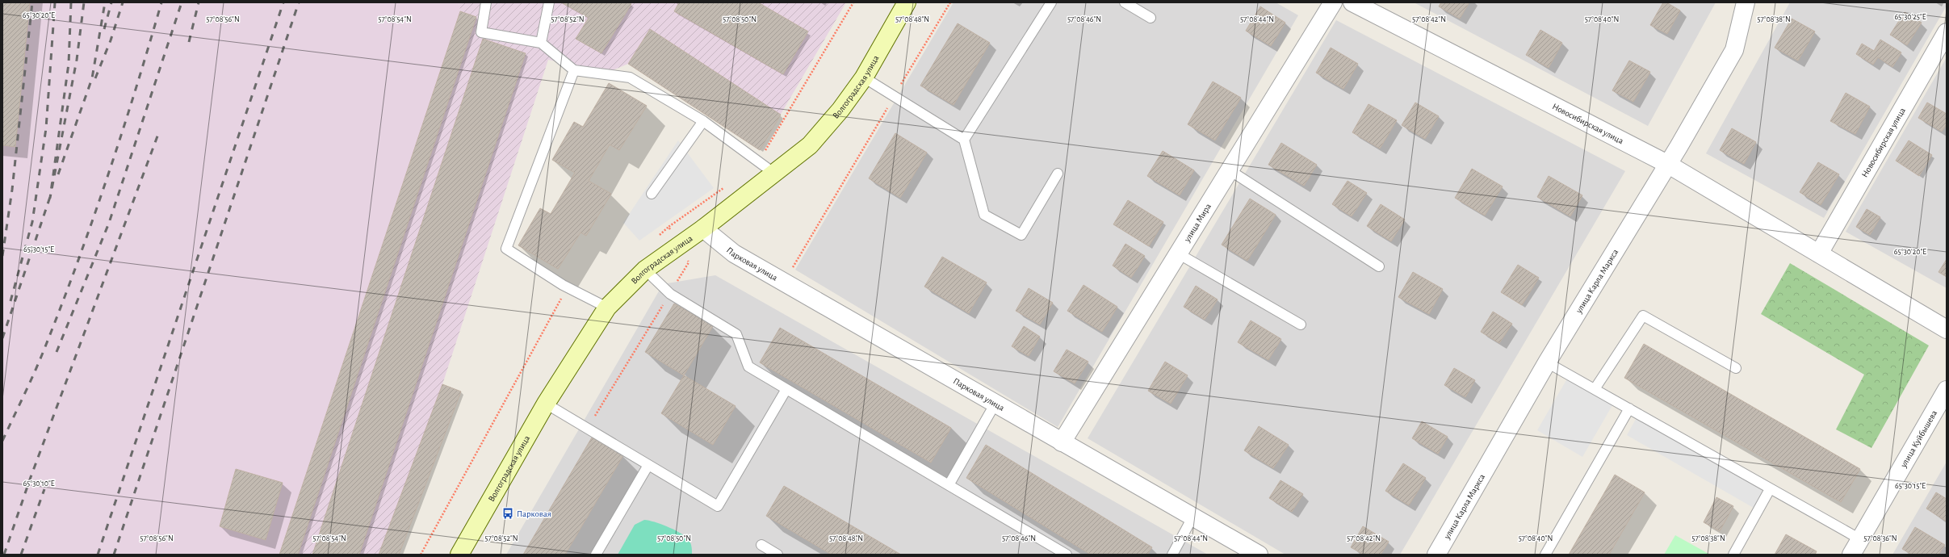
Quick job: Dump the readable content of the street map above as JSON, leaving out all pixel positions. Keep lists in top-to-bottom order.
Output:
{
  "streets": {
    "street": [
      "Волгоградская улица",
      "Новосибирская улица",
      "улица Мира",
      "Парковая улица",
      "улица Карла Маркса",
      "улица Куйбышева"
    ]
  },
  "crossings": [
    ["Волгоградская улица", "Парковая улица"],
    ["Новосибирская улица", "улица Карла Маркса"],
    ["улица Мира", "Парковая улица"]
  ],
  "places": {
    "bus stop": ["Парковая"]
  },
  "coordinates": [
    "65°30'20\"E",
    "65°30'25\"E",
    "57°08'56\"N",
    "57°08'54\"N",
    "57°08'52\"N",
    "57°08'50\"N",
    "57°08'48\"N",
    "57°08'46\"N",
    "57°08'44\"N",
    "57°08'42\"N",
    "57°08'40\"N",
    "57°08'38\"N",
    "65°30'15\"E",
    "65°30'10\"E",
    "57°08'36\"N"
  ]
}
